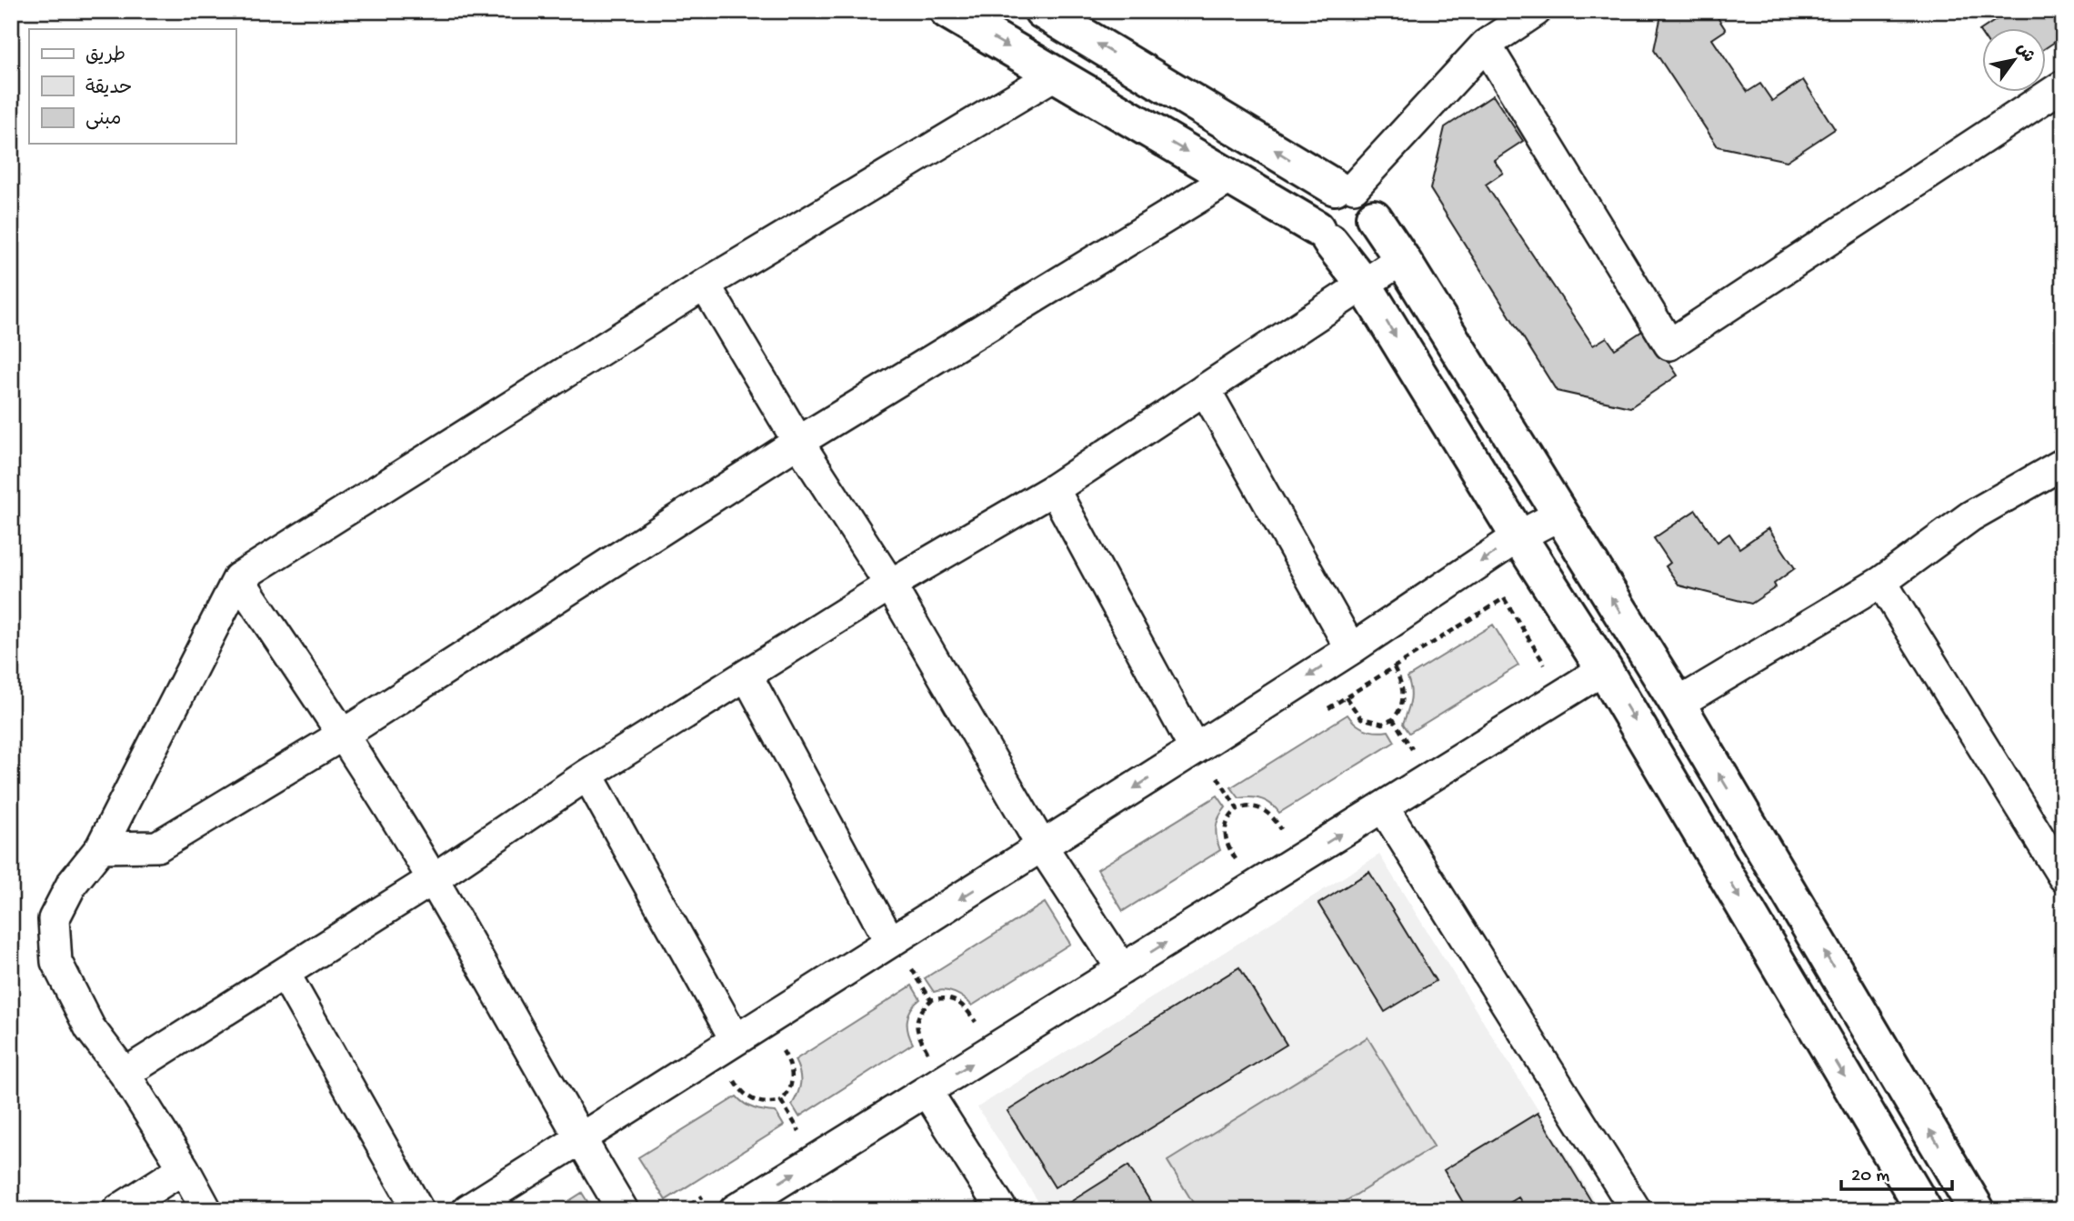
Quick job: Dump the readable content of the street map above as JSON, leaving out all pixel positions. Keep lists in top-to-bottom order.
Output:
{
  "legend": ["طريق", "حديقة", "مبنى"],
  "scale_bar": "20 m",
  "north": "top right"
}
